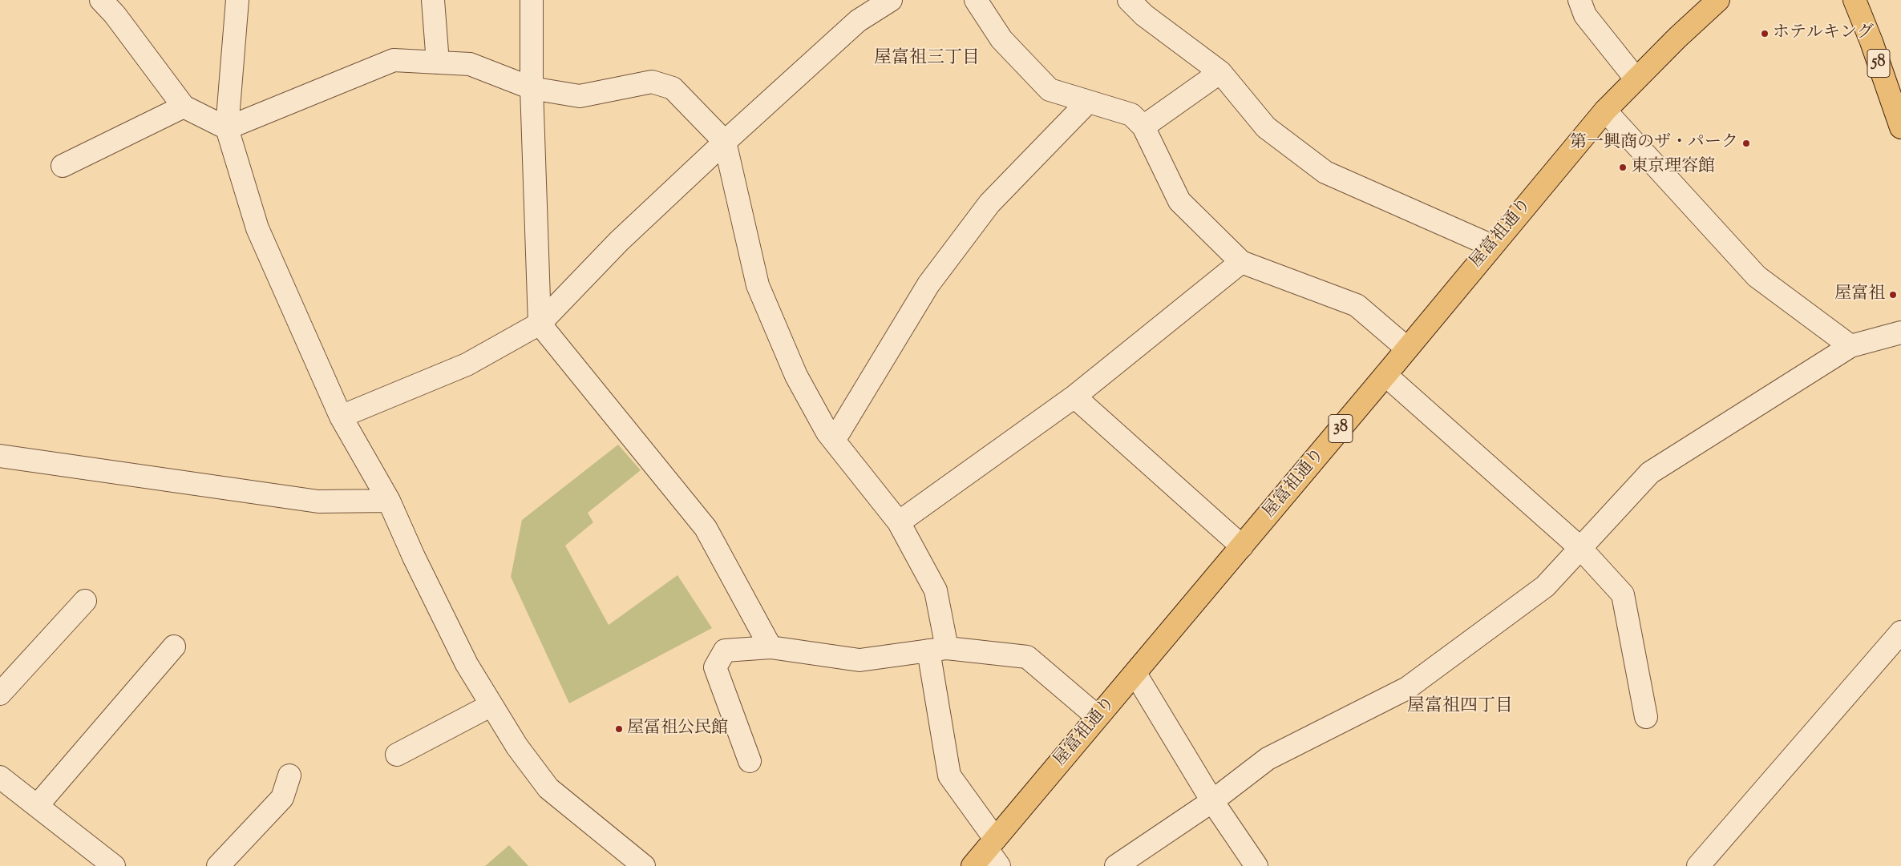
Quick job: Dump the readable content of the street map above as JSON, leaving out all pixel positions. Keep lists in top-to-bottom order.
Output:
{
  "streets": {
    "main road": ["58", "屋富祖通り", "38"]
  },
  "districts": ["屋富祖三丁目", "屋富祖四丁目"],
  "places": [
    "ホテルキング",
    "第一興商のザ・パーク",
    "東京理容館",
    "屋富祖",
    "屋冨祖公民館"
  ]
}
